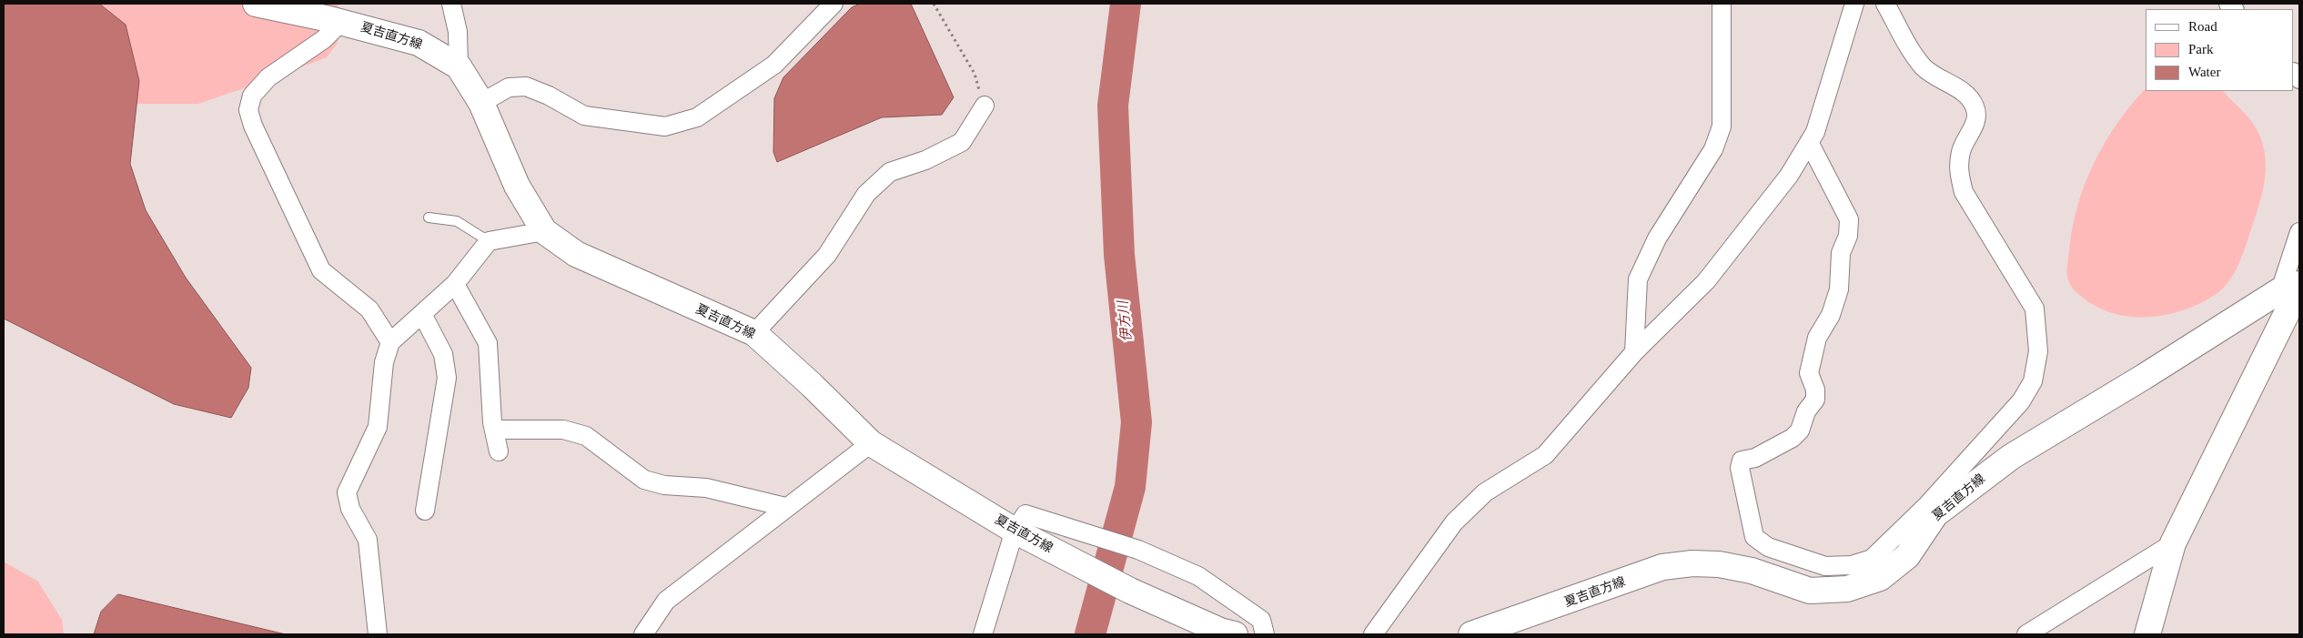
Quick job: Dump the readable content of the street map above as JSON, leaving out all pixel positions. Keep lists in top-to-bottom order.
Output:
{
  "streets": {
    "main road": ["夏吉直方線"]
  },
  "water": ["伊方川"],
  "legend": ["Road", "Park", "Water"]
}
